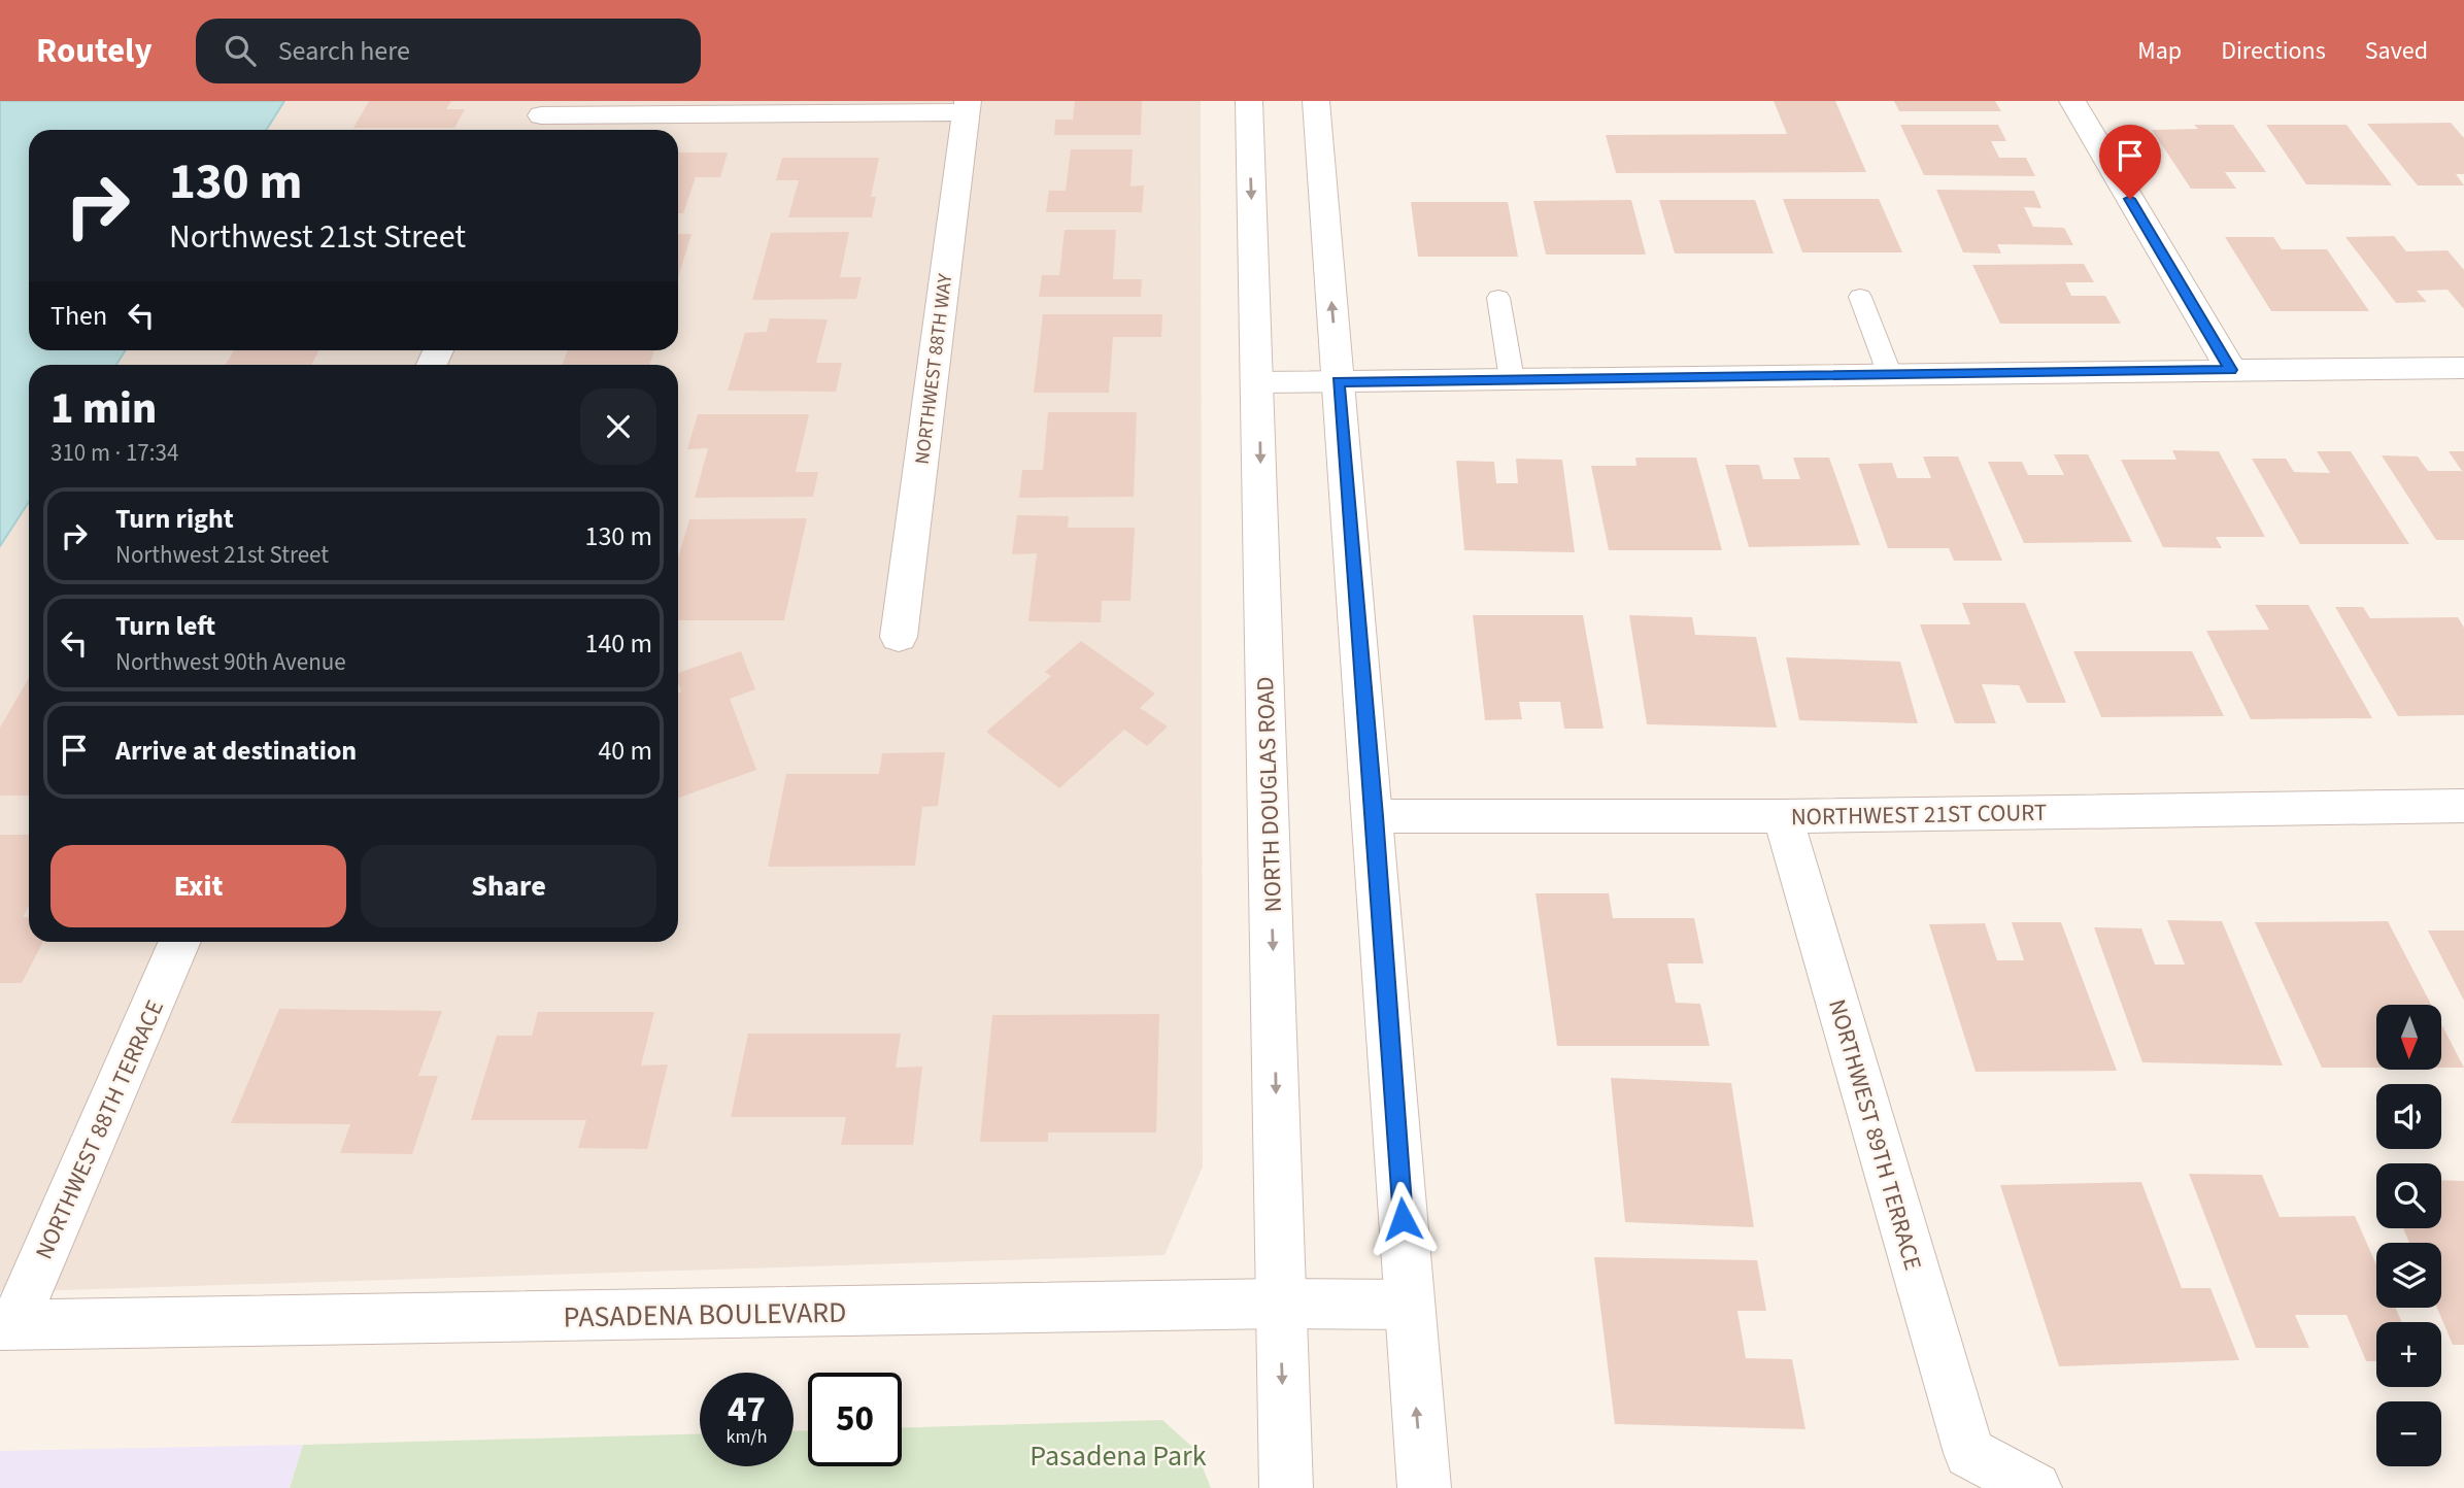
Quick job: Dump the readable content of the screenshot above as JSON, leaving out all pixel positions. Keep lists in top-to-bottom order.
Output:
{
  "streets": {
    "street": [
      "NORTHWEST 88TH WAY",
      "NORTH DOUGLAS ROAD",
      "NORTHWEST 21ST COURT",
      "NORTHWEST 88TH TERRACE",
      "NORTHWEST 89TH TERRACE",
      "PASADENA BOULEVARD"
    ]
  },
  "crossings": [
    ["NORTH DOUGLAS ROAD", "PASADENA BOULEVARD"],
    ["NORTHWEST 21ST COURT", "NORTHWEST 89TH TERRACE"],
    ["NORTHWEST 88TH TERRACE", "PASADENA BOULEVARD"]
  ],
  "parks": ["Pasadena Park"],
  "north": "bottom",
  "page": {
    "header": "Routely",
    "search": "Search here",
    "nav": ["Map", "Directions", "Saved"],
    "turn": ["130 m", "Northwest 21st Street"],
    "then": "Then",
    "heading": ["1 min", "310 m · 17:34"],
    "list": [
      {
        "name": "Turn right",
        "note": "Northwest 21st Street",
        "value": "130 m"
      },
      {
        "name": "Turn left",
        "note": "Northwest 90th Avenue",
        "value": "140 m"
      },
      {
        "name": "Arrive at destination",
        "value": "40 m"
      }
    ],
    "buttons": ["Exit", "Share"],
    "map_buttons": ["+", "−"],
    "speed": "47 km/h",
    "limit": "50"
  }
}
